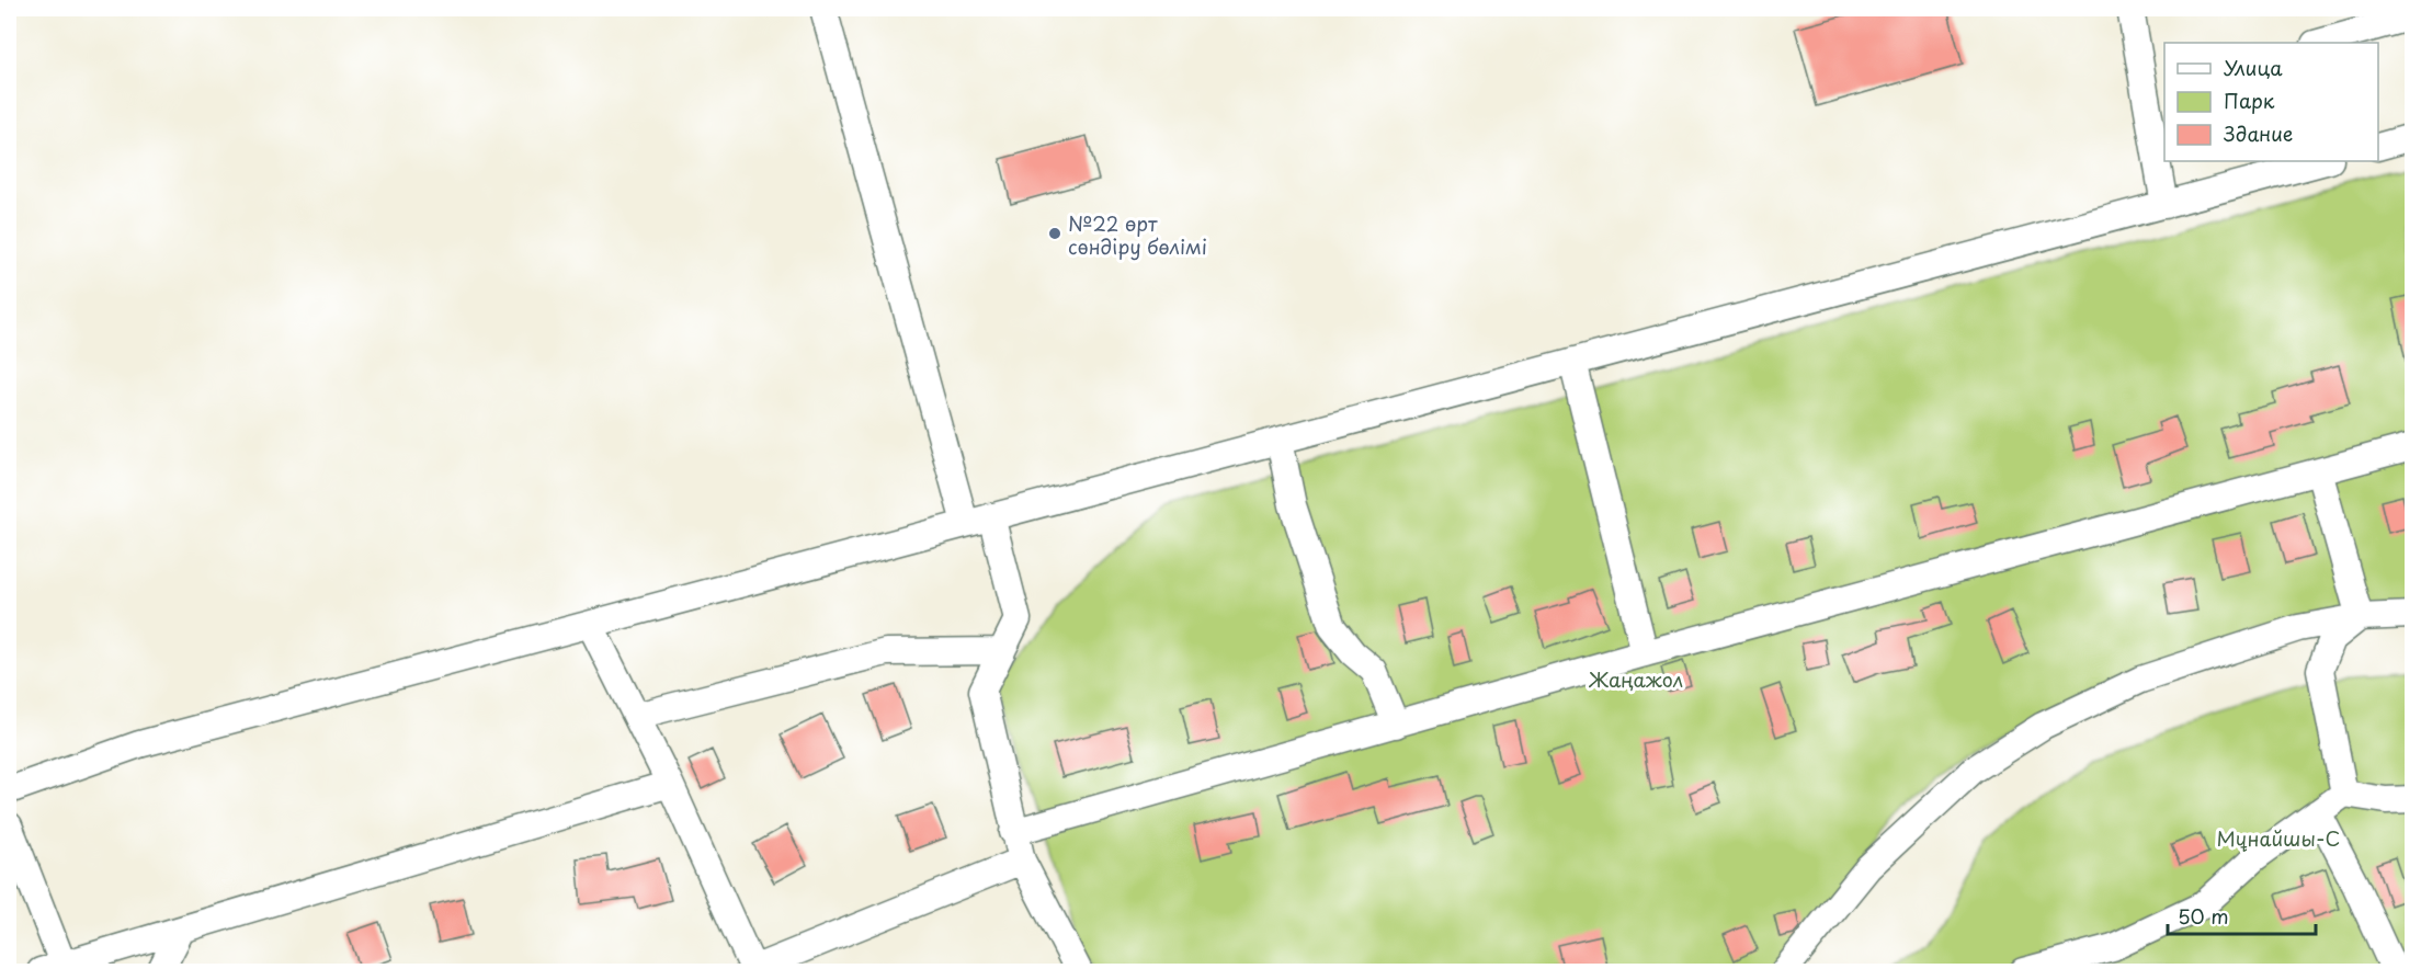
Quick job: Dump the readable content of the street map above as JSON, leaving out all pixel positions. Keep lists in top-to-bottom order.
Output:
{
  "parks": ["Жаңажол", "Мұнайшы-С"],
  "places": ["№22 өрт сөндіру бөлімі"],
  "legend": ["Улица", "Парк", "Здание"],
  "scale_bar": "50 m"
}
